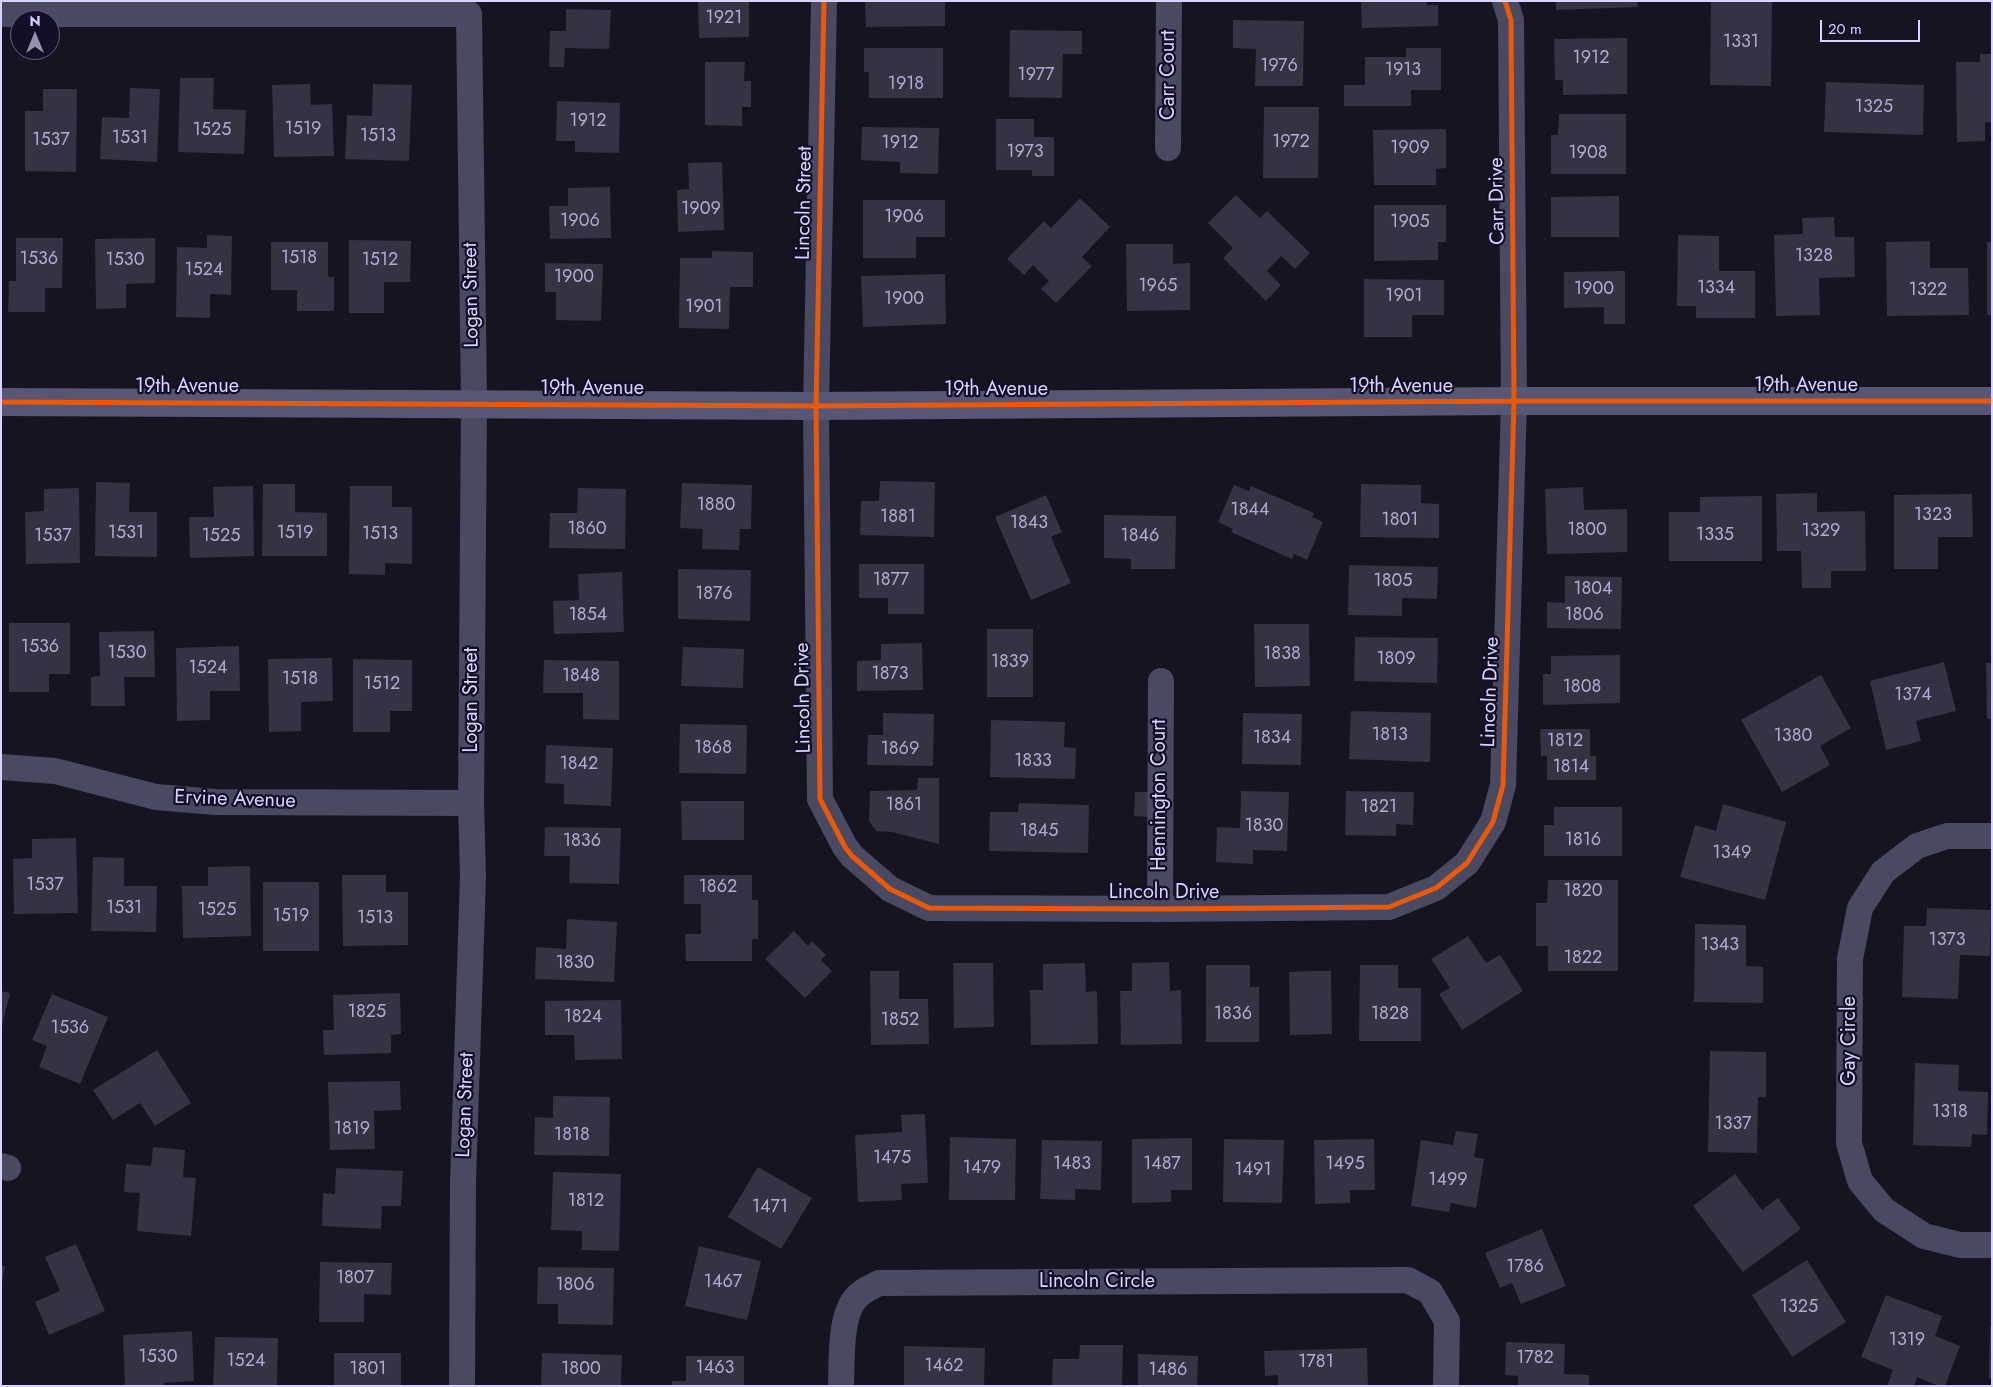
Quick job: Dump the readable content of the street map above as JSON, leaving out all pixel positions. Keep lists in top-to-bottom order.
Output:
{
  "streets": {
    "street": [
      "Carr Court",
      "Carr Drive",
      "Lincoln Street",
      "Logan Street",
      "19th Avenue",
      "Lincoln Drive",
      "Hennington Court",
      "Ervine Avenue",
      "Gay Circle",
      "Lincoln Circle"
    ]
  },
  "crossings": [
    ["Carr Drive", "19th Avenue"],
    ["Carr Drive", "Lincoln Drive"],
    ["Lincoln Street", "19th Avenue"],
    ["Lincoln Street", "Lincoln Drive"],
    ["Logan Street", "19th Avenue"],
    ["Logan Street", "Ervine Avenue"],
    ["19th Avenue", "Lincoln Drive"],
    ["Lincoln Drive", "Hennington Court"]
  ],
  "house_numbers": [
    "1921",
    "1331",
    "1912",
    "1976",
    "1913",
    "1977",
    "1918",
    "1325",
    "1912",
    "1519",
    "1525",
    "1513",
    "1531",
    "1537",
    "1972",
    "1912",
    "1909",
    "1973",
    "1908",
    "1909",
    "1906",
    "1906",
    "1905",
    "1328",
    "1518",
    "1536",
    "1530",
    "1512",
    "1524",
    "1900",
    "1965",
    "1334",
    "1900",
    "1322",
    "1901",
    "1900",
    "1901",
    "1880",
    "1844",
    "1323",
    "1881",
    "1801",
    "1843",
    "1860",
    "1800",
    "1329",
    "1531",
    "1519",
    "1513",
    "1335",
    "1537",
    "1525",
    "1846",
    "1877",
    "1805",
    "1804",
    "1876",
    "1854",
    "1806",
    "1536",
    "1530",
    "1838",
    "1809",
    "1839",
    "1524",
    "1873",
    "1848",
    "1518",
    "1512",
    "1808",
    "1374",
    "1813",
    "1380",
    "1834",
    "1812",
    "1868",
    "1869",
    "1833",
    "1842",
    "1814",
    "1861",
    "1821",
    "1830",
    "1845",
    "1816",
    "1836",
    "1349",
    "1537",
    "1862",
    "1820",
    "1531",
    "1525",
    "1519",
    "1513",
    "1373",
    "1343",
    "1822",
    "1830",
    "1825",
    "1836",
    "1828",
    "1824",
    "1852",
    "1536",
    "1318",
    "1337",
    "1819",
    "1818",
    "1475",
    "1483",
    "1487",
    "1495",
    "1479",
    "1491",
    "1499",
    "1812",
    "1471",
    "1786",
    "1807",
    "1467",
    "1806",
    "1325",
    "1319",
    "1530",
    "1782",
    "1524",
    "1781",
    "1462",
    "1463",
    "1801",
    "1800",
    "1486"
  ],
  "scale_bar": "20 m",
  "north": "top"
}
